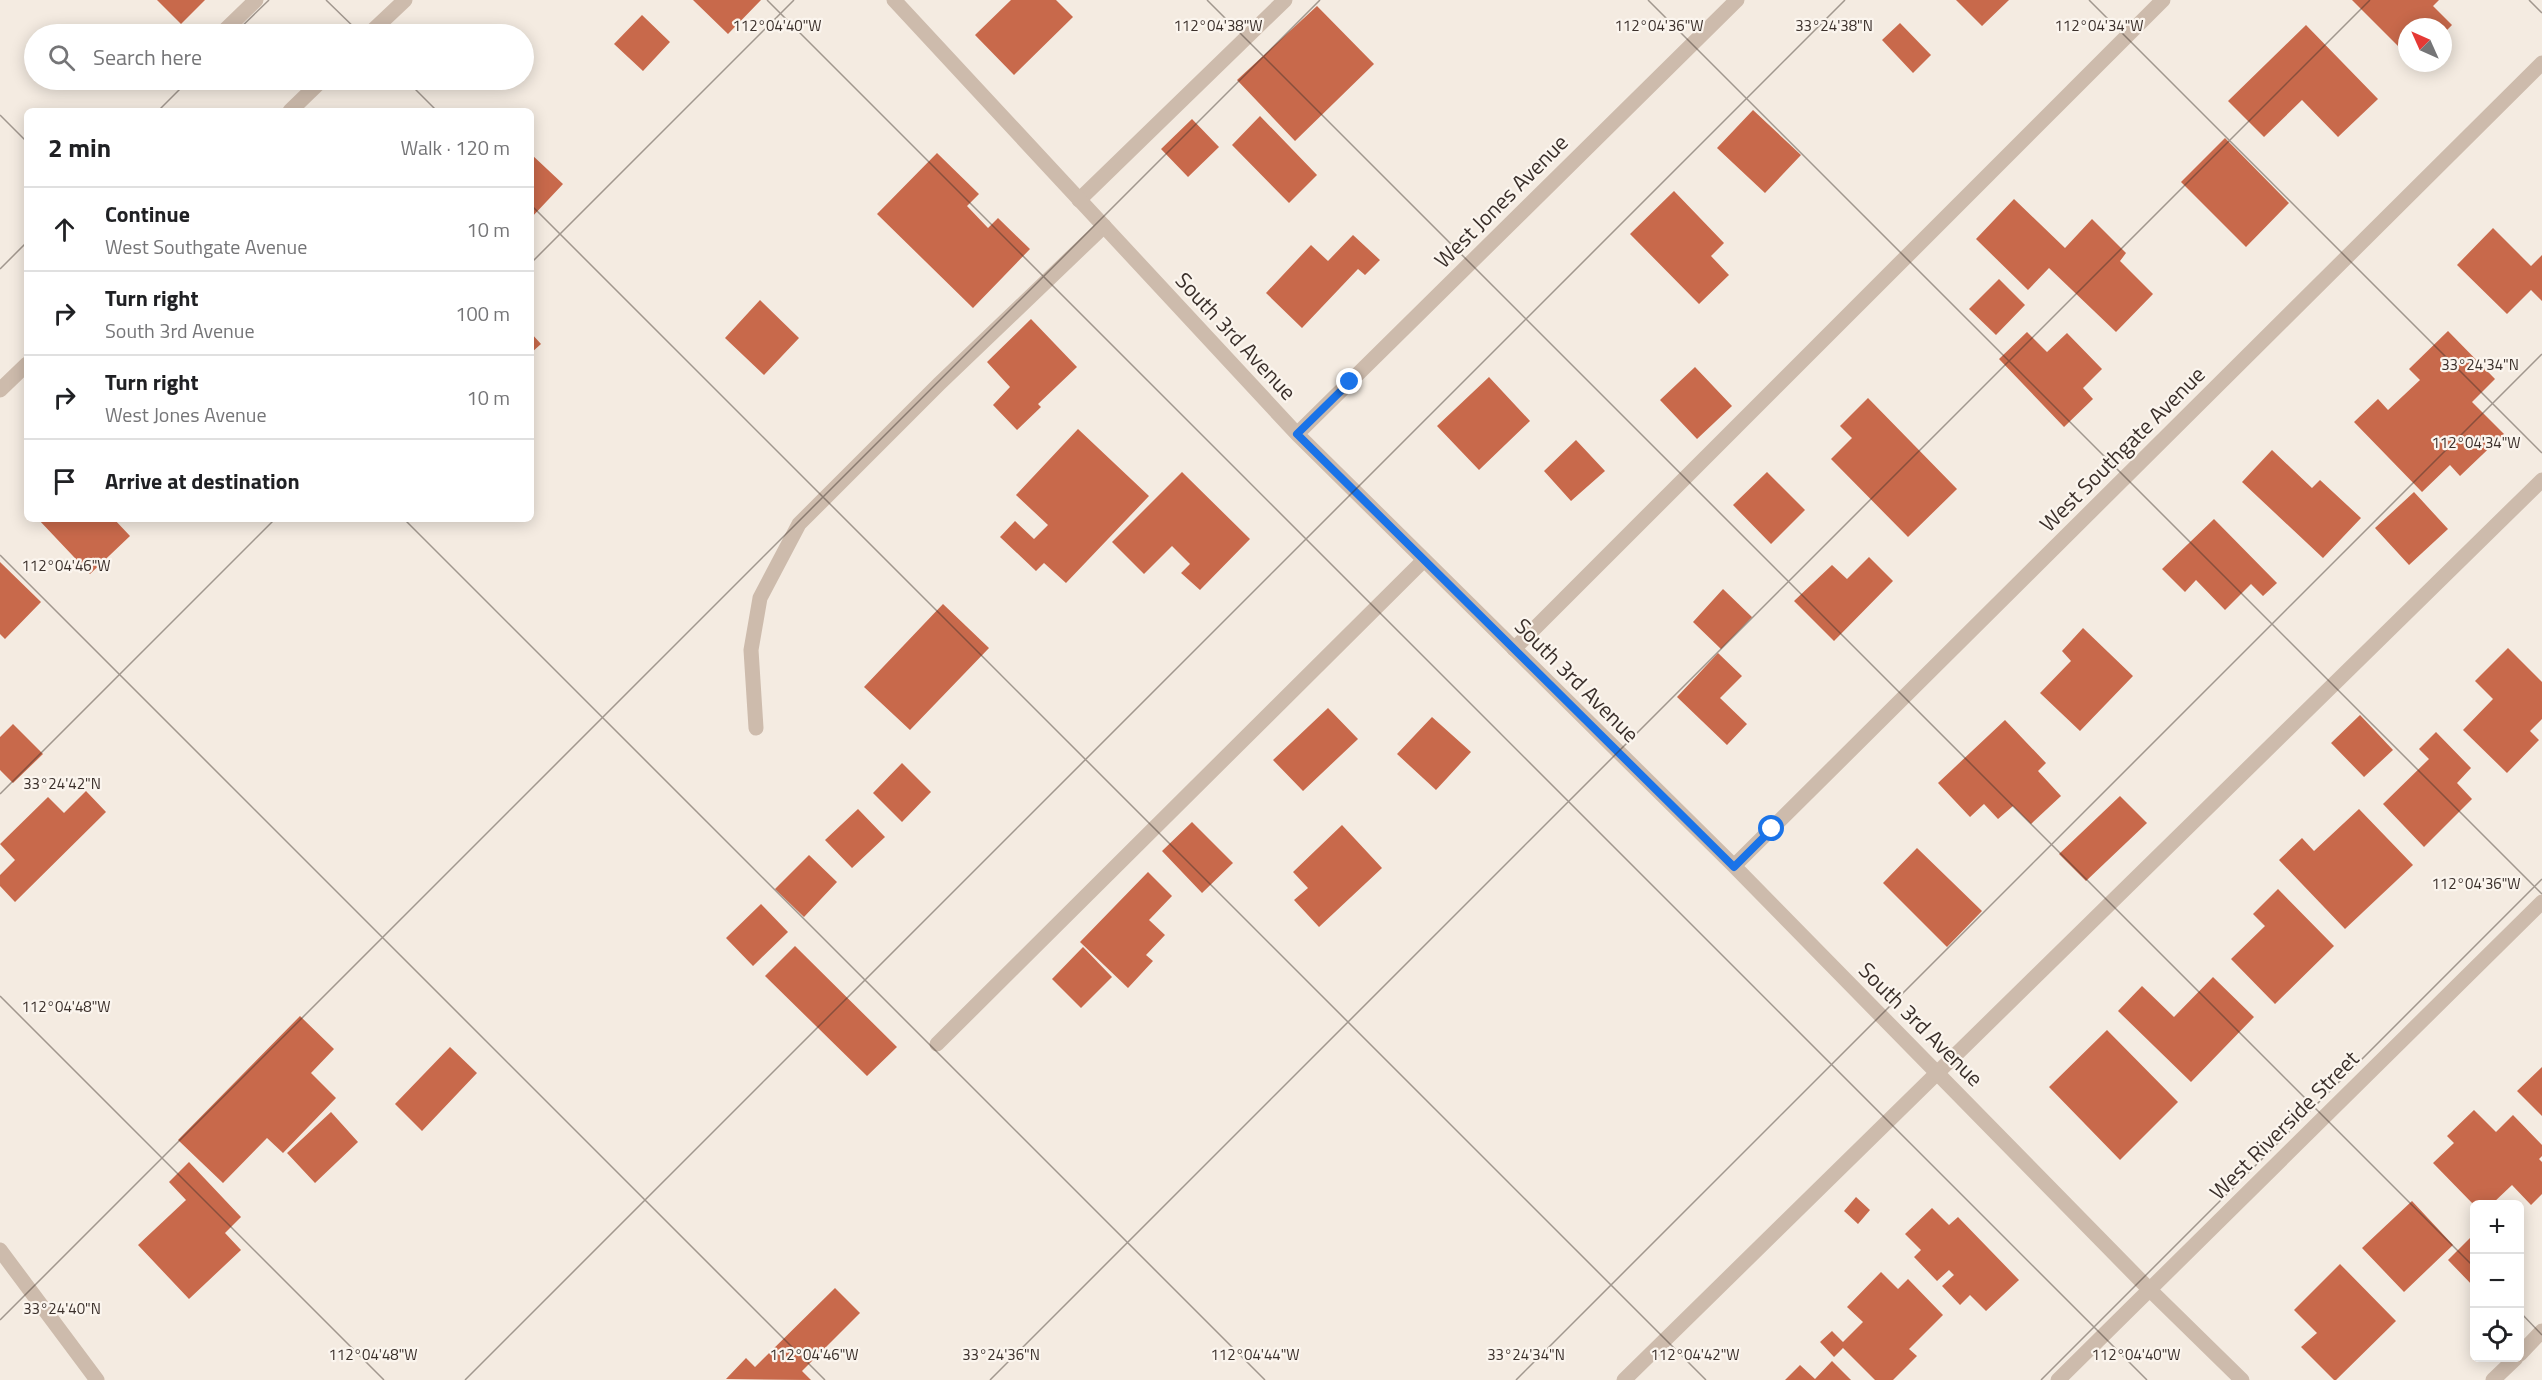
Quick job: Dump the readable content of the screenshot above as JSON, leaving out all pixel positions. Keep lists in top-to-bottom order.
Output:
{
  "streets": {
    "street": [
      "West Jones Avenue",
      "South 3rd Avenue",
      "West Southgate Avenue",
      "West Riverside Street"
    ]
  },
  "crossings": [
    ["West Jones Avenue", "South 3rd Avenue"],
    ["South 3rd Avenue", "West Southgate Avenue"],
    ["South 3rd Avenue", "West Riverside Street"]
  ],
  "north": "top left",
  "page": {
    "search": "Search here",
    "heading": ["2 min", "Walk · 120 m"],
    "list": [
      ["Continue", "West Southgate Avenue", "10 m"],
      ["Turn right", "South 3rd Avenue", "100 m"],
      ["Turn right", "West Jones Avenue", "10 m"],
      "Arrive at destination"
    ],
    "map_buttons": ["+", "−"]
  },
  "coordinates": [
    "112°04'40\"W",
    "112°04'38\"W",
    "112°04'36\"W",
    "33°24'38\"N",
    "112°04'34\"W",
    "33°24'34\"N",
    "112°04'46\"W",
    "33°24'42\"N",
    "112°04'48\"W",
    "33°24'40\"N",
    "33°24'36\"N",
    "112°04'44\"W",
    "112°04'42\"W"
  ]
}
